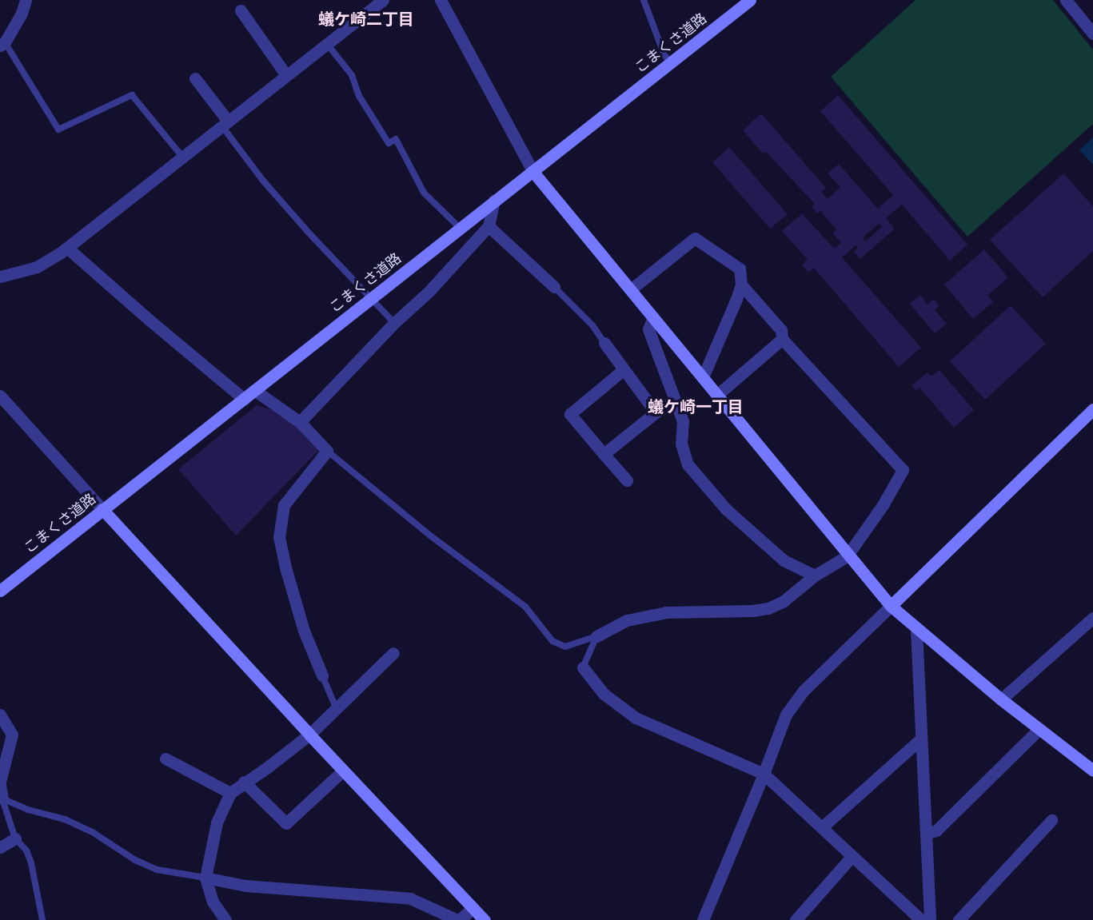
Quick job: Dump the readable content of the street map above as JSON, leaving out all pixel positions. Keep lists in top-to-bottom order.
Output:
{
  "streets": {
    "street": ["こまくさ道路"]
  },
  "districts": ["蟻ケ崎二丁目", "蟻ケ崎一丁目"]
}
